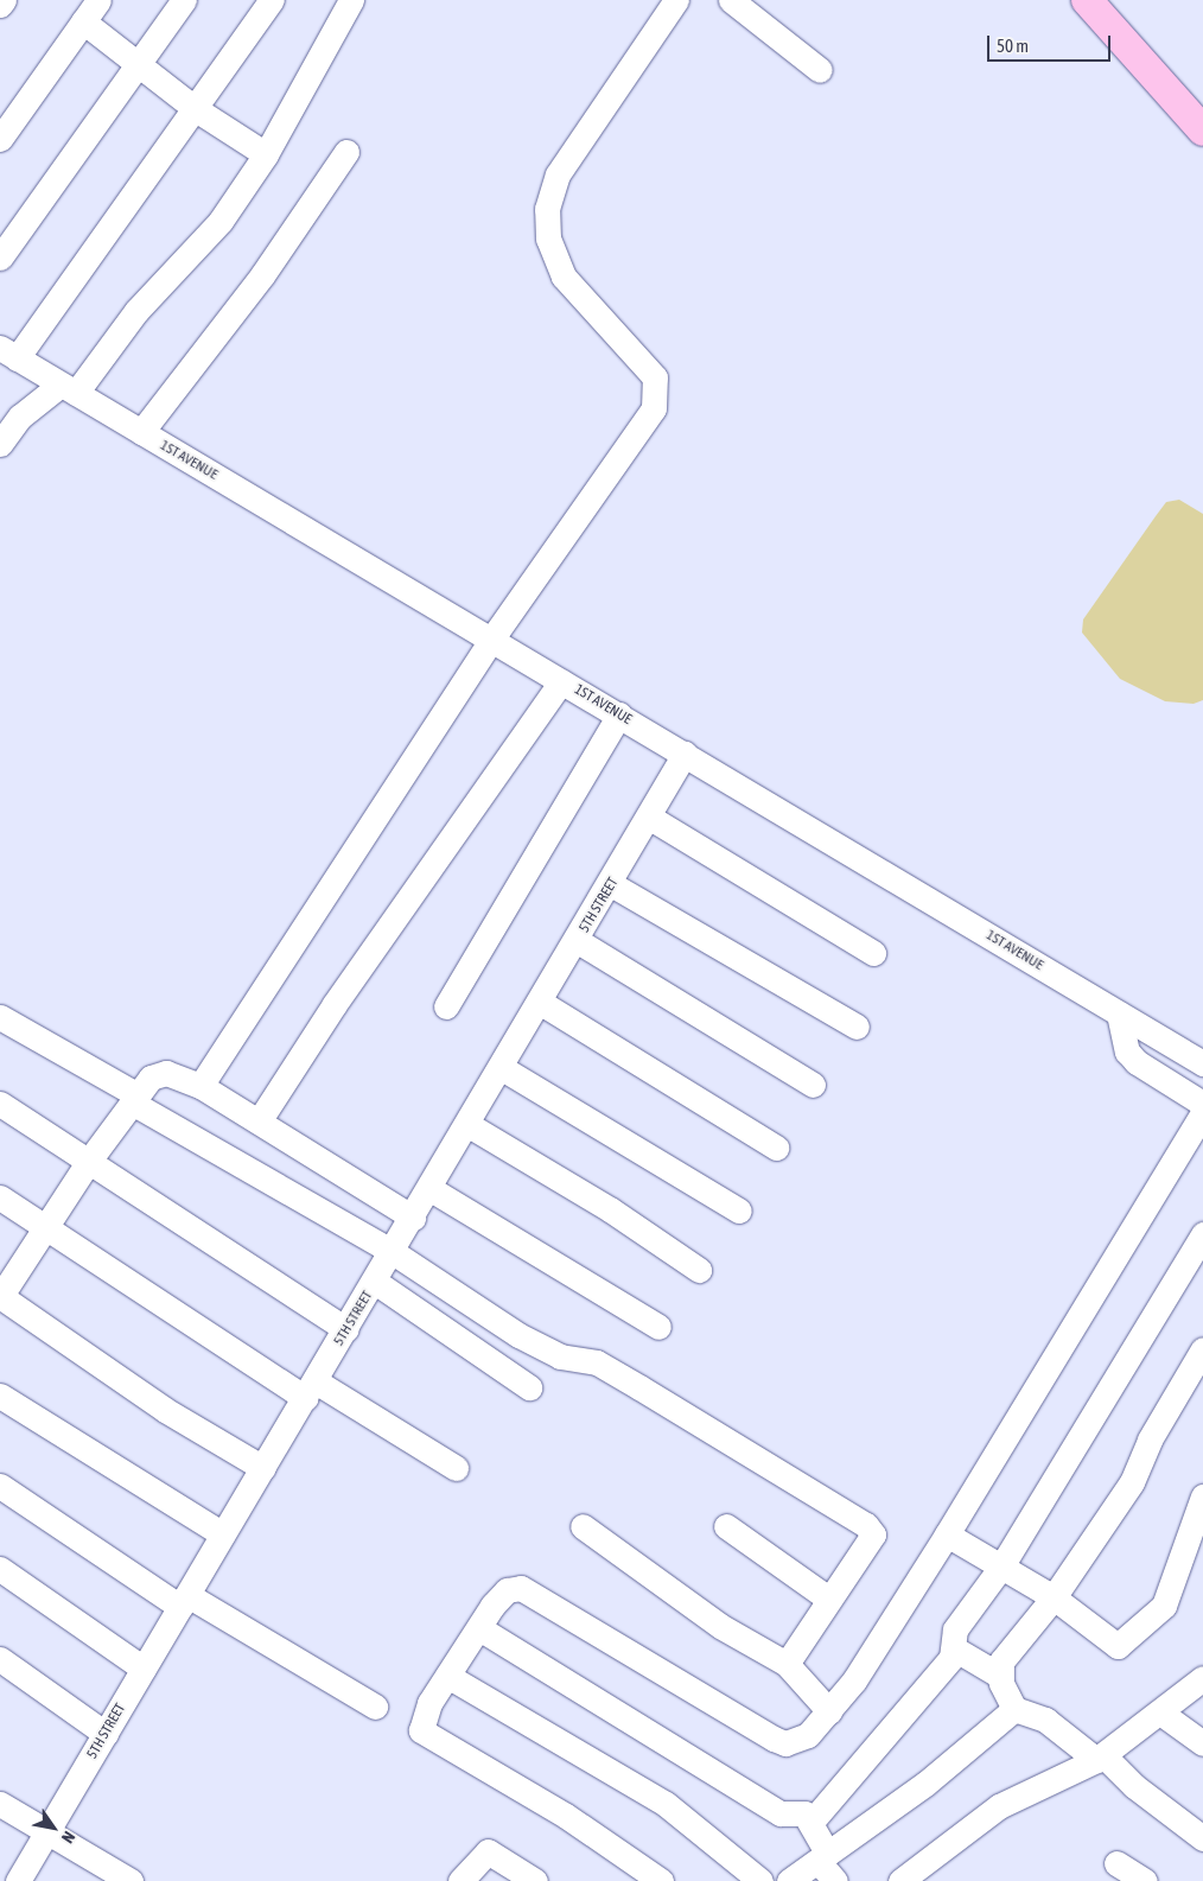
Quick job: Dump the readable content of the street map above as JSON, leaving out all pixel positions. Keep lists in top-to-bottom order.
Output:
{
  "streets": {
    "street": ["1ST AVENUE", "5TH STREET"]
  },
  "crossings": [
    ["1ST AVENUE", "5TH STREET"]
  ],
  "scale_bar": "50 m",
  "north": "bottom right"
}
